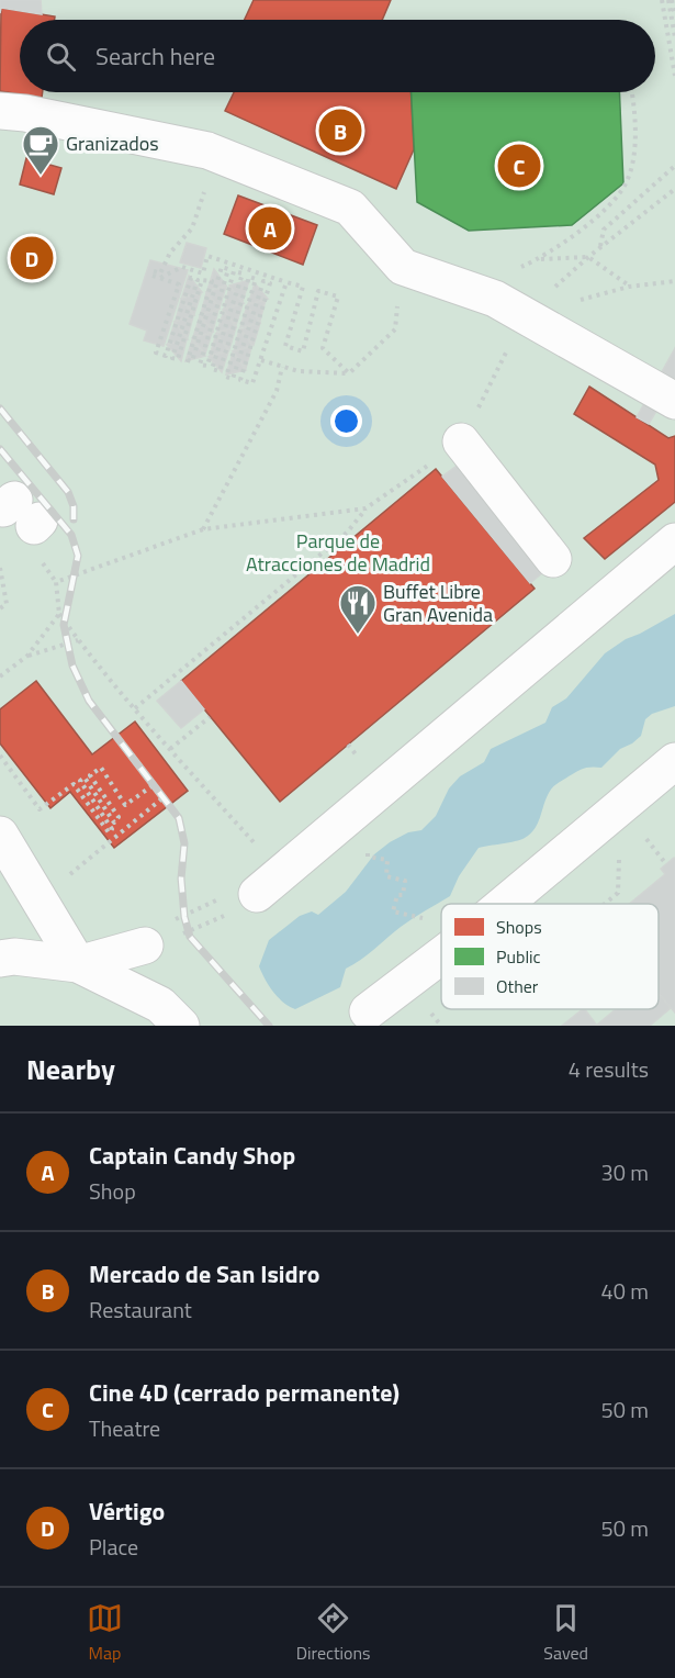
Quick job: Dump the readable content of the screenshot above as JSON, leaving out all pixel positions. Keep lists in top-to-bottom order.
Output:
{
  "parks": ["Parque de Atracciones de Madrid"],
  "places": {
    "cafe": ["Granizados"],
    "restaurant": ["Buffet Libre Gran Avenida"]
  },
  "legend": ["Shops", "Public", "Other"],
  "page": {
    "search": "Search here",
    "pins": [
      "B",
      "C",
      "A",
      "D"
    ],
    "heading": ["Nearby", "4 results"],
    "list": [
      {
        "mark": "A",
        "name": "Captain Candy Shop",
        "note": "Shop",
        "value": "30 m"
      },
      {
        "mark": "B",
        "name": "Mercado de San Isidro",
        "note": "Restaurant",
        "value": "40 m"
      },
      {
        "mark": "C",
        "name": "Cine 4D (cerrado permanente)",
        "note": "Theatre",
        "value": "50 m"
      },
      {
        "mark": "D",
        "name": "Vértigo",
        "note": "Place",
        "value": "50 m"
      }
    ],
    "nav": ["Map", "Directions", "Saved"]
  }
}
